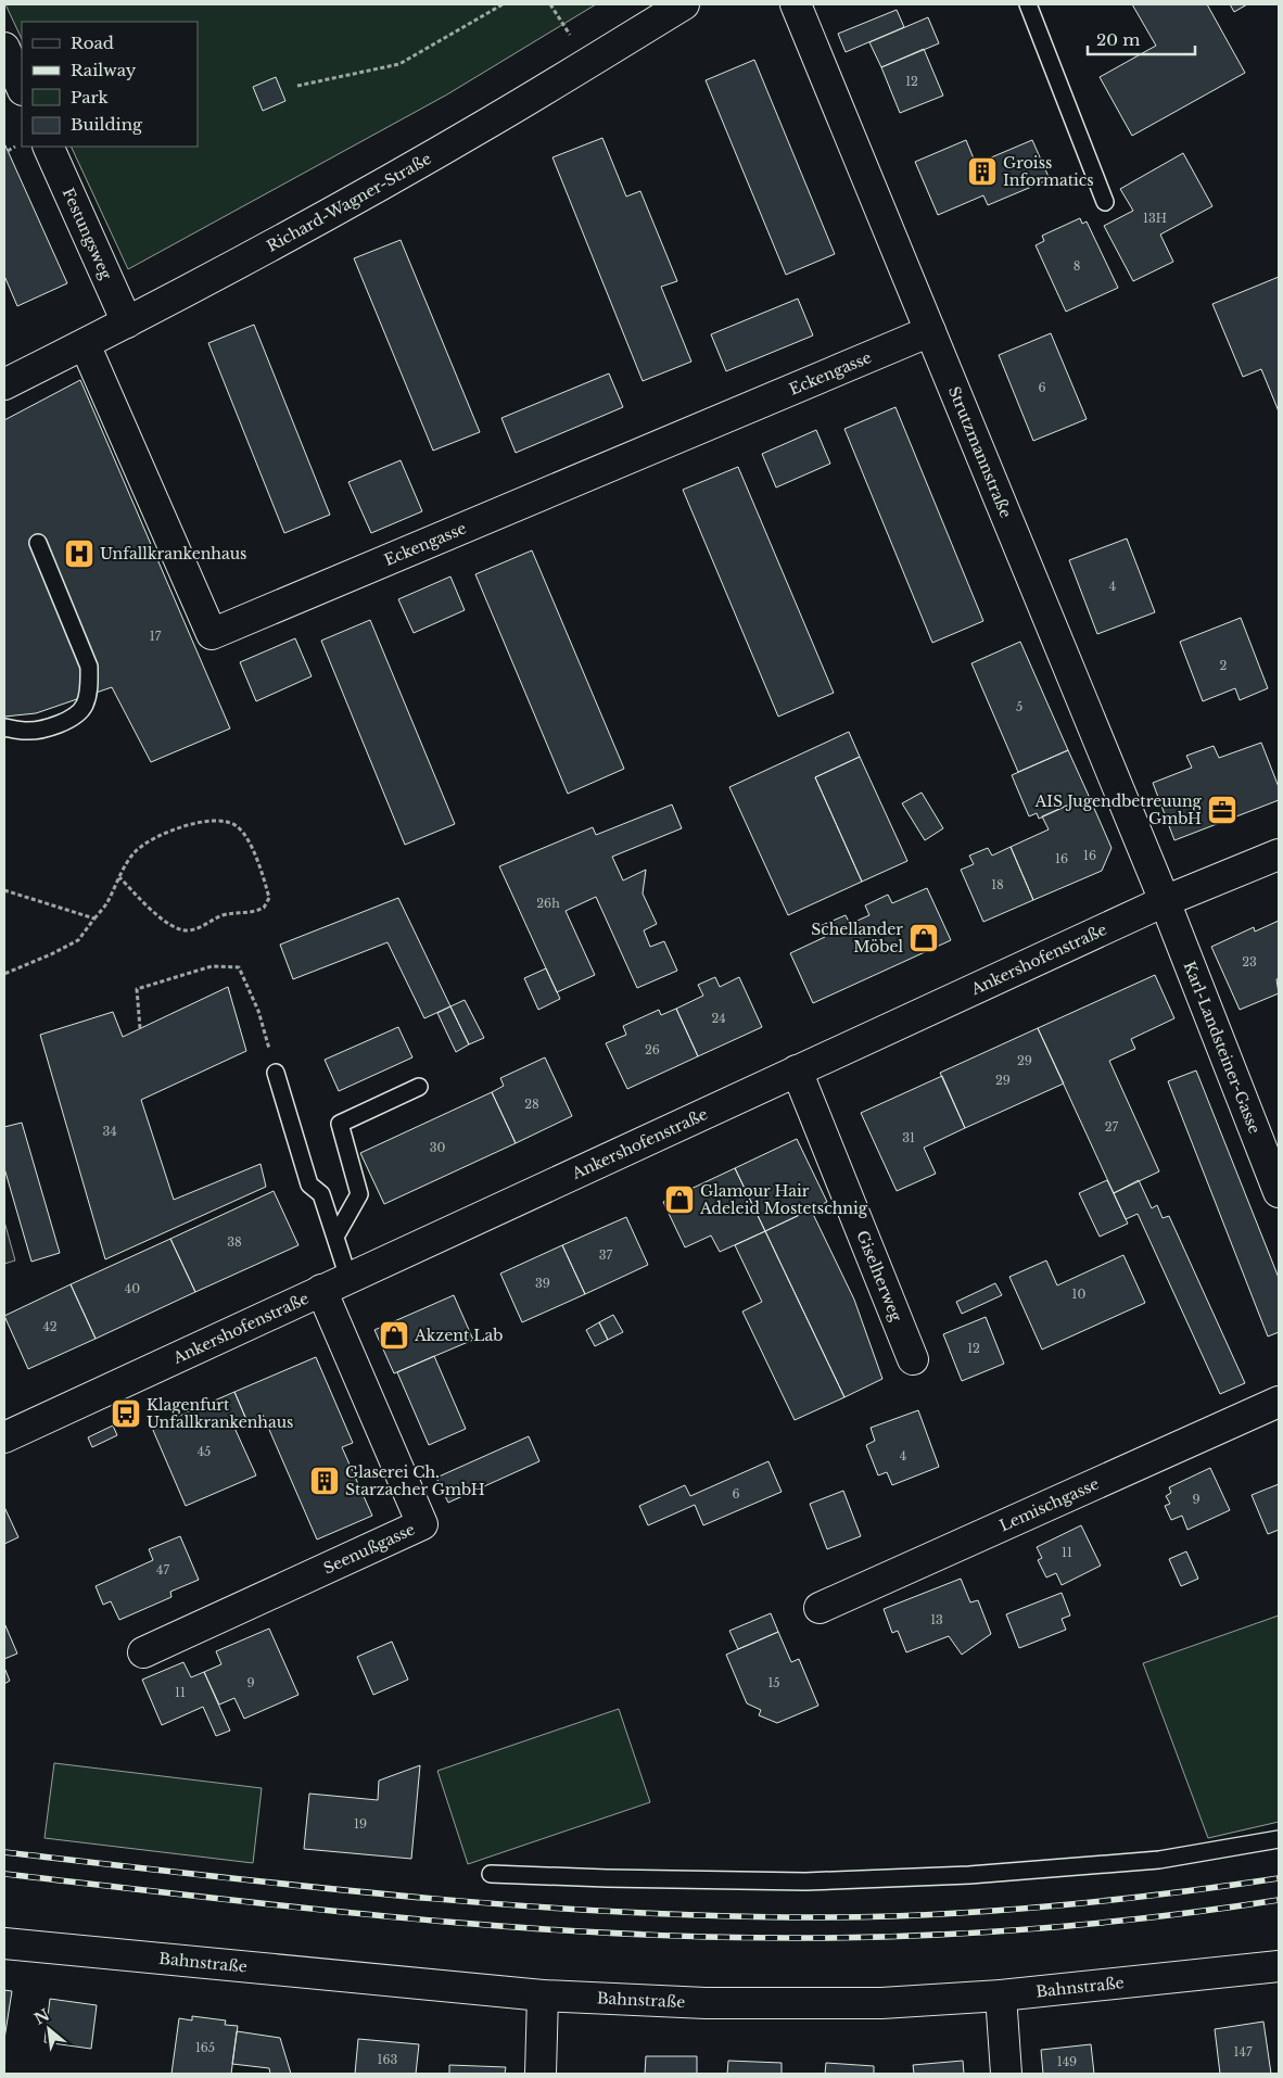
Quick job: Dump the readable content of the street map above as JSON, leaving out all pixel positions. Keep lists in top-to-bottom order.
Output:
{
  "streets": {
    "street": [
      "Richard-Wagner-Straße",
      "Festungsweg",
      "Eckengasse",
      "Strutzmannstraße",
      "Ankershofenstraße",
      "Karl-Landsteiner-Gasse",
      "Giselherweg",
      "Lemischgasse",
      "Seenußgasse",
      "Bahnstraße"
    ]
  },
  "crossings": [
    ["Richard-Wagner-Straße", "Festungsweg"],
    ["Richard-Wagner-Straße", "Eckengasse"],
    ["Eckengasse", "Strutzmannstraße"],
    ["Strutzmannstraße", "Ankershofenstraße"],
    ["Strutzmannstraße", "Karl-Landsteiner-Gasse"],
    ["Ankershofenstraße", "Karl-Landsteiner-Gasse"],
    ["Ankershofenstraße", "Giselherweg"],
    ["Ankershofenstraße", "Seenußgasse"]
  ],
  "places": {
    "building": ["Groiss Informatics", "Glaserei Ch. Starzacher GmbH"],
    "hospital": ["Unfallkrankenhaus"],
    "office": ["AIS Jugendbetreuung GmbH"],
    "shop": ["Schellander Möbel", "Glamour Hair Adeleid Mostetschnig", "Akzent Lab"],
    "bus stop": ["Klagenfurt Unfallkrankenhaus"]
  },
  "house_numbers": [
    "12",
    "13H",
    "8",
    "6",
    "4",
    "17",
    "2",
    "5",
    "16",
    "16",
    "18",
    "26h",
    "23",
    "24",
    "26",
    "29",
    "29",
    "28",
    "27",
    "34",
    "31",
    "30",
    "38",
    "37",
    "39",
    "40",
    "10",
    "42",
    "12",
    "45",
    "4",
    "6",
    "9",
    "11",
    "47",
    "13",
    "9",
    "15",
    "11",
    "19",
    "165",
    "147",
    "163",
    "149"
  ],
  "legend": [
    "Road",
    "Railway",
    "Park",
    "Building"
  ],
  "scale_bar": "20 m",
  "north": "top left"
}
